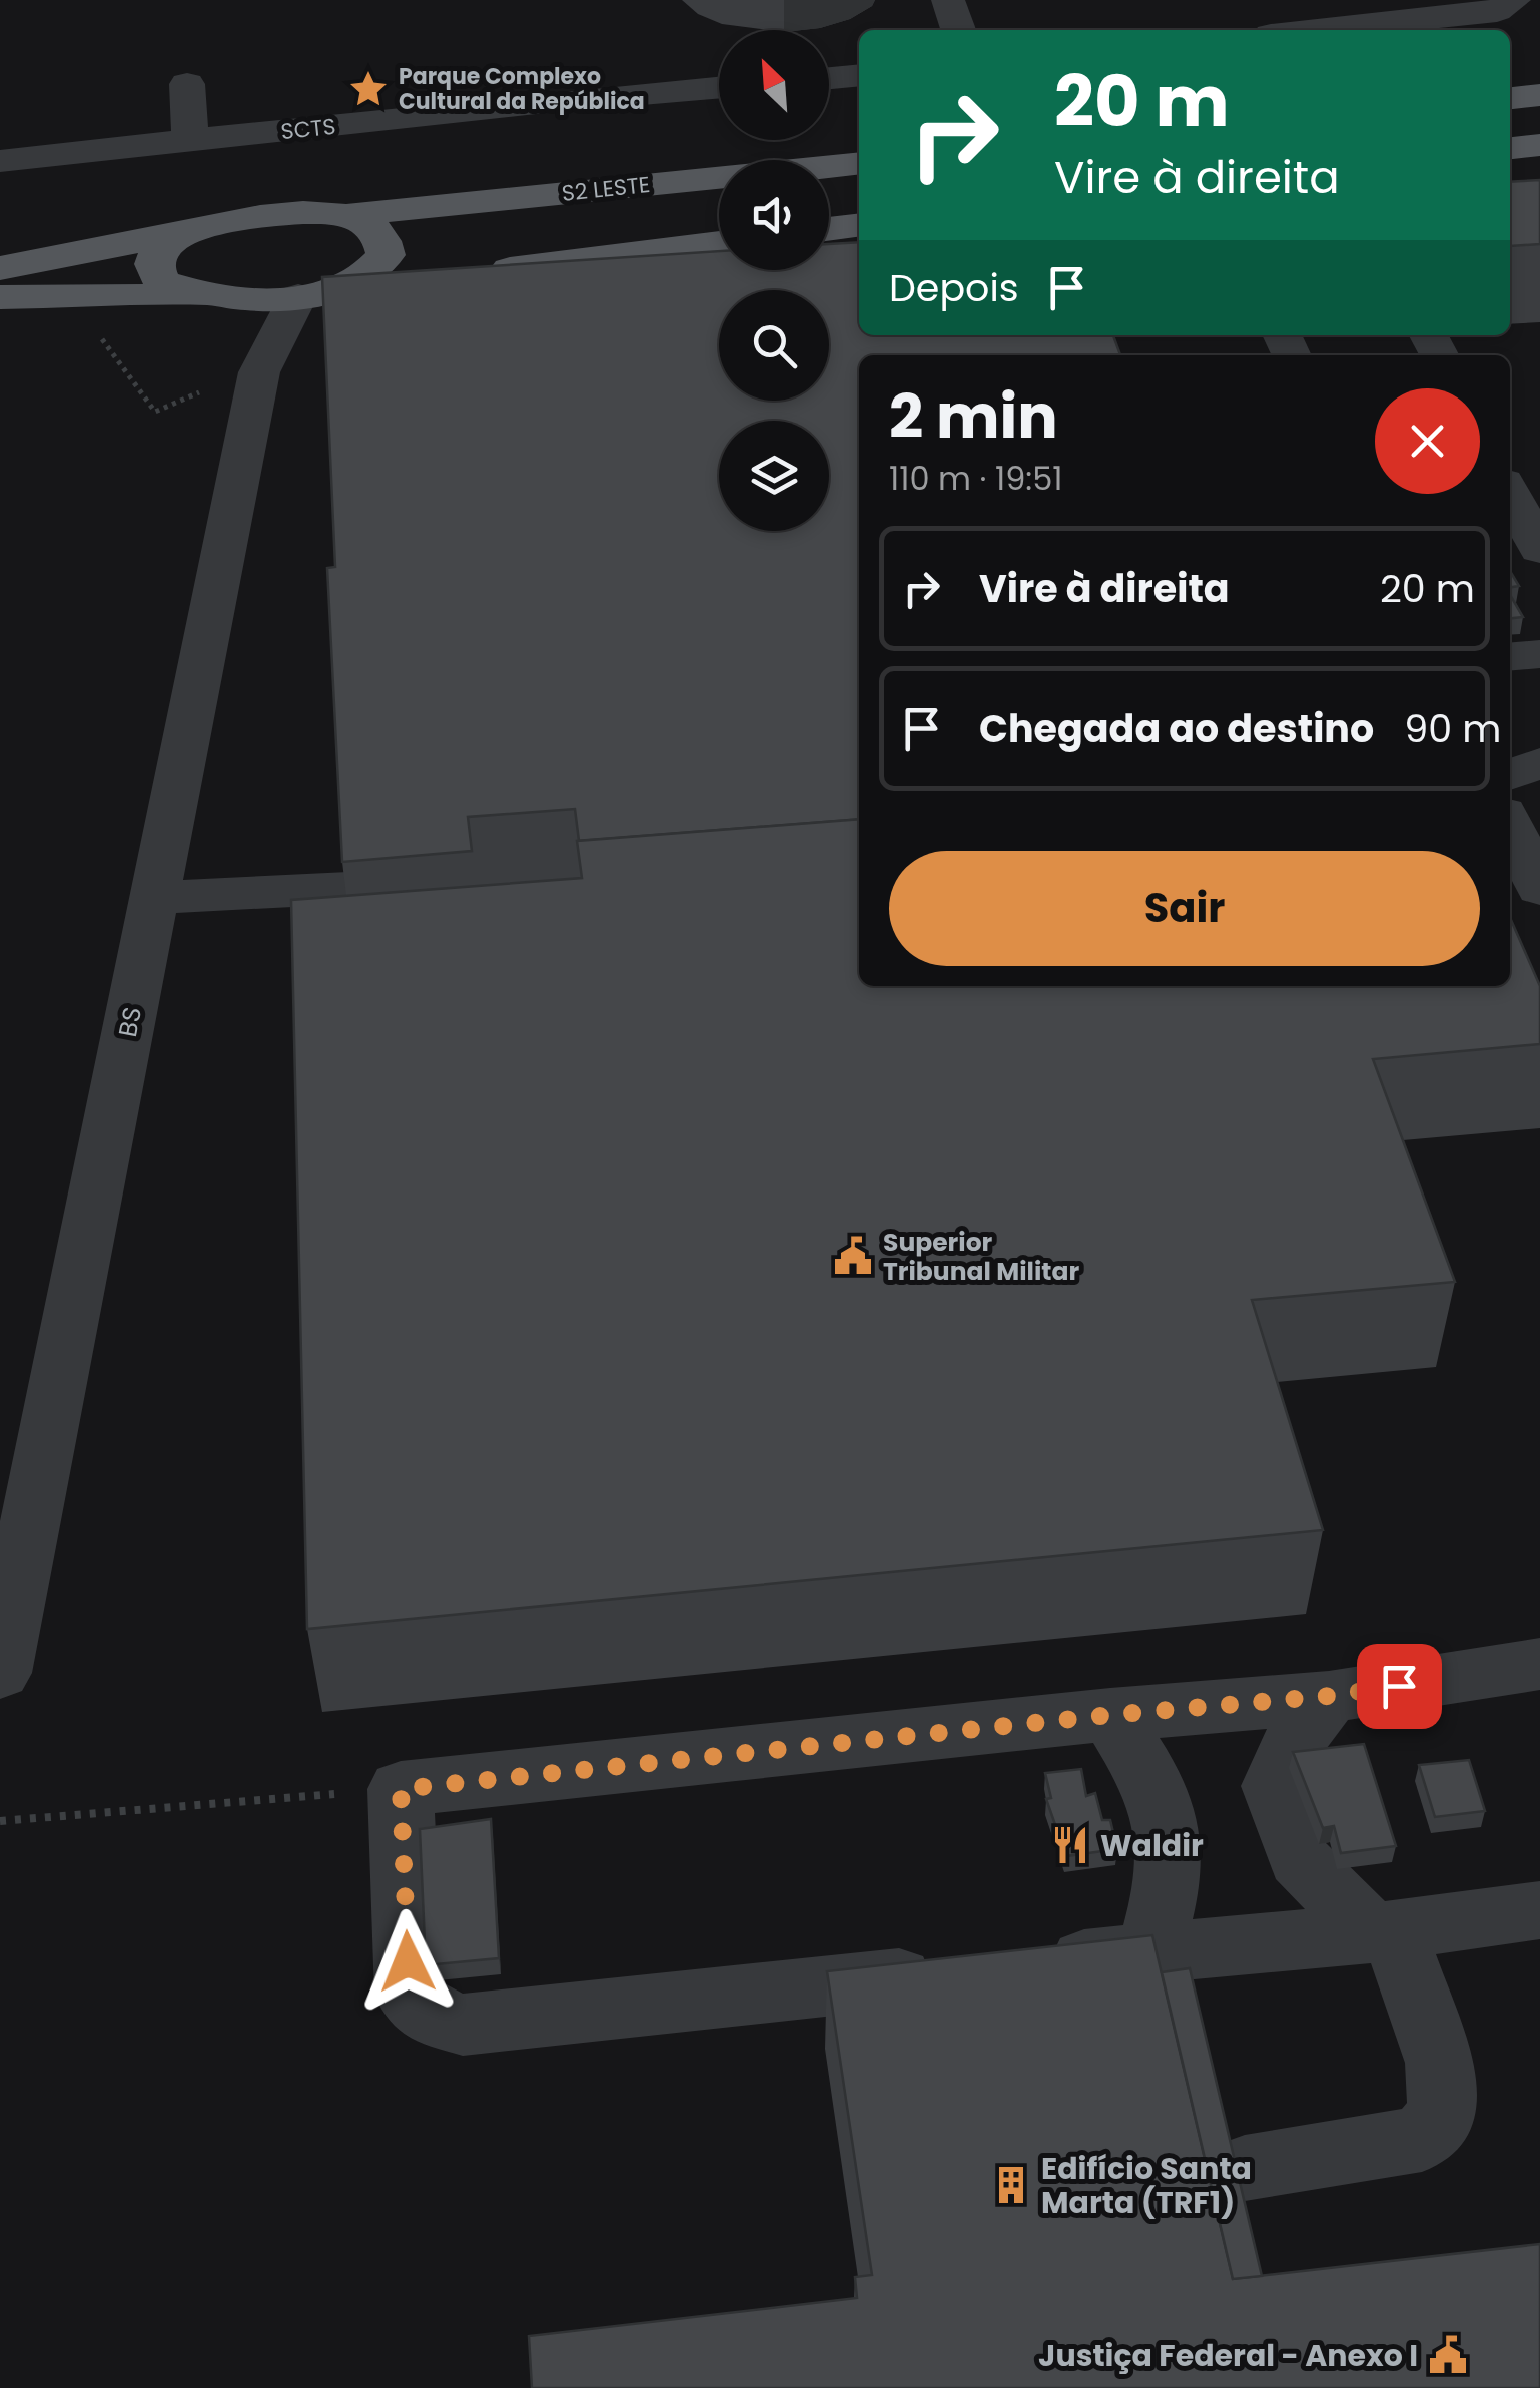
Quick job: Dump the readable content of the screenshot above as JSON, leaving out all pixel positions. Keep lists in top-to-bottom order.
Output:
{
  "streets": {
    "main road": ["S2 LESTE"],
    "street": ["SCTS", "BS"]
  },
  "places": {
    "place": ["Parque Complexo Cultural da República"],
    "public building": ["Superior Tribunal Militar", "Justiça Federal - Anexo I"],
    "restaurant": ["Waldir"],
    "building": ["Edifício Santa Marta (TRF1)"]
  },
  "north": "top left",
  "page": {
    "turn": ["20 m", "Vire à direita"],
    "then": "Depois",
    "heading": ["2 min", "110 m · 19:51"],
    "list": [
      {
        "name": "Vire à direita",
        "value": "20 m"
      },
      {
        "name": "Chegada ao destino",
        "value": "90 m"
      }
    ],
    "buttons": "Sair"
  }
}
